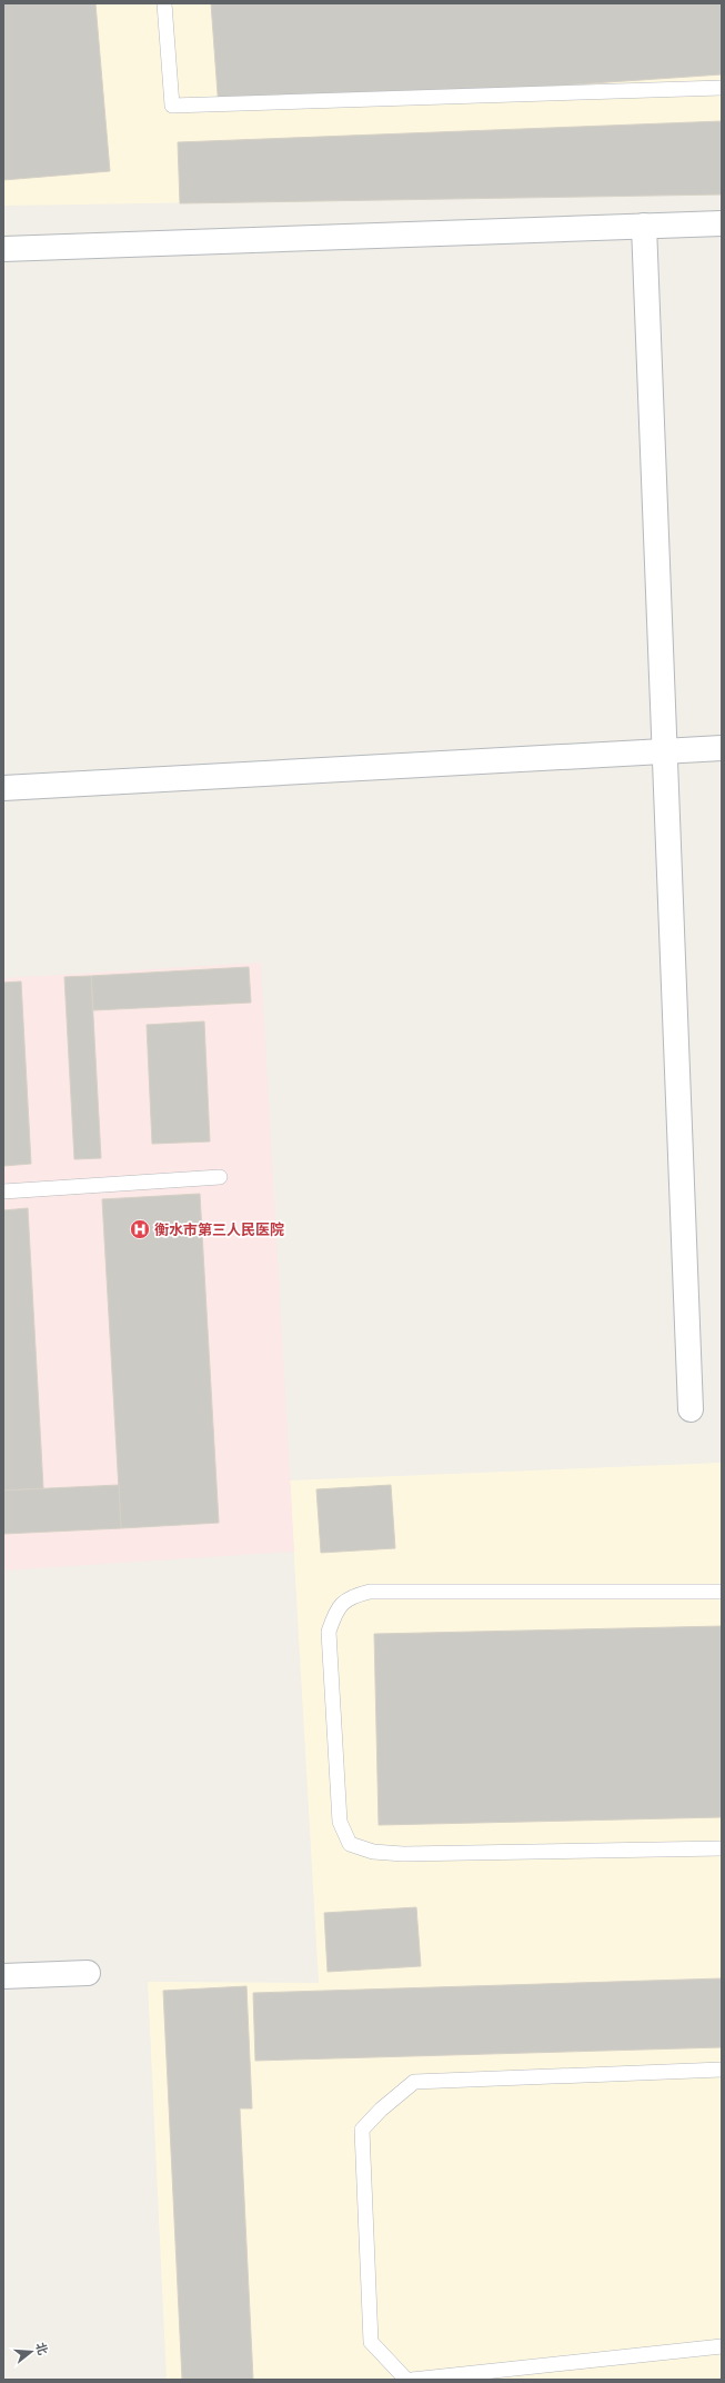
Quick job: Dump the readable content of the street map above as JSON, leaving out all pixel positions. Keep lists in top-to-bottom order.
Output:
{
  "places": {
    "hospital": ["衡水市第三人民医院"]
  },
  "north": "right"
}
